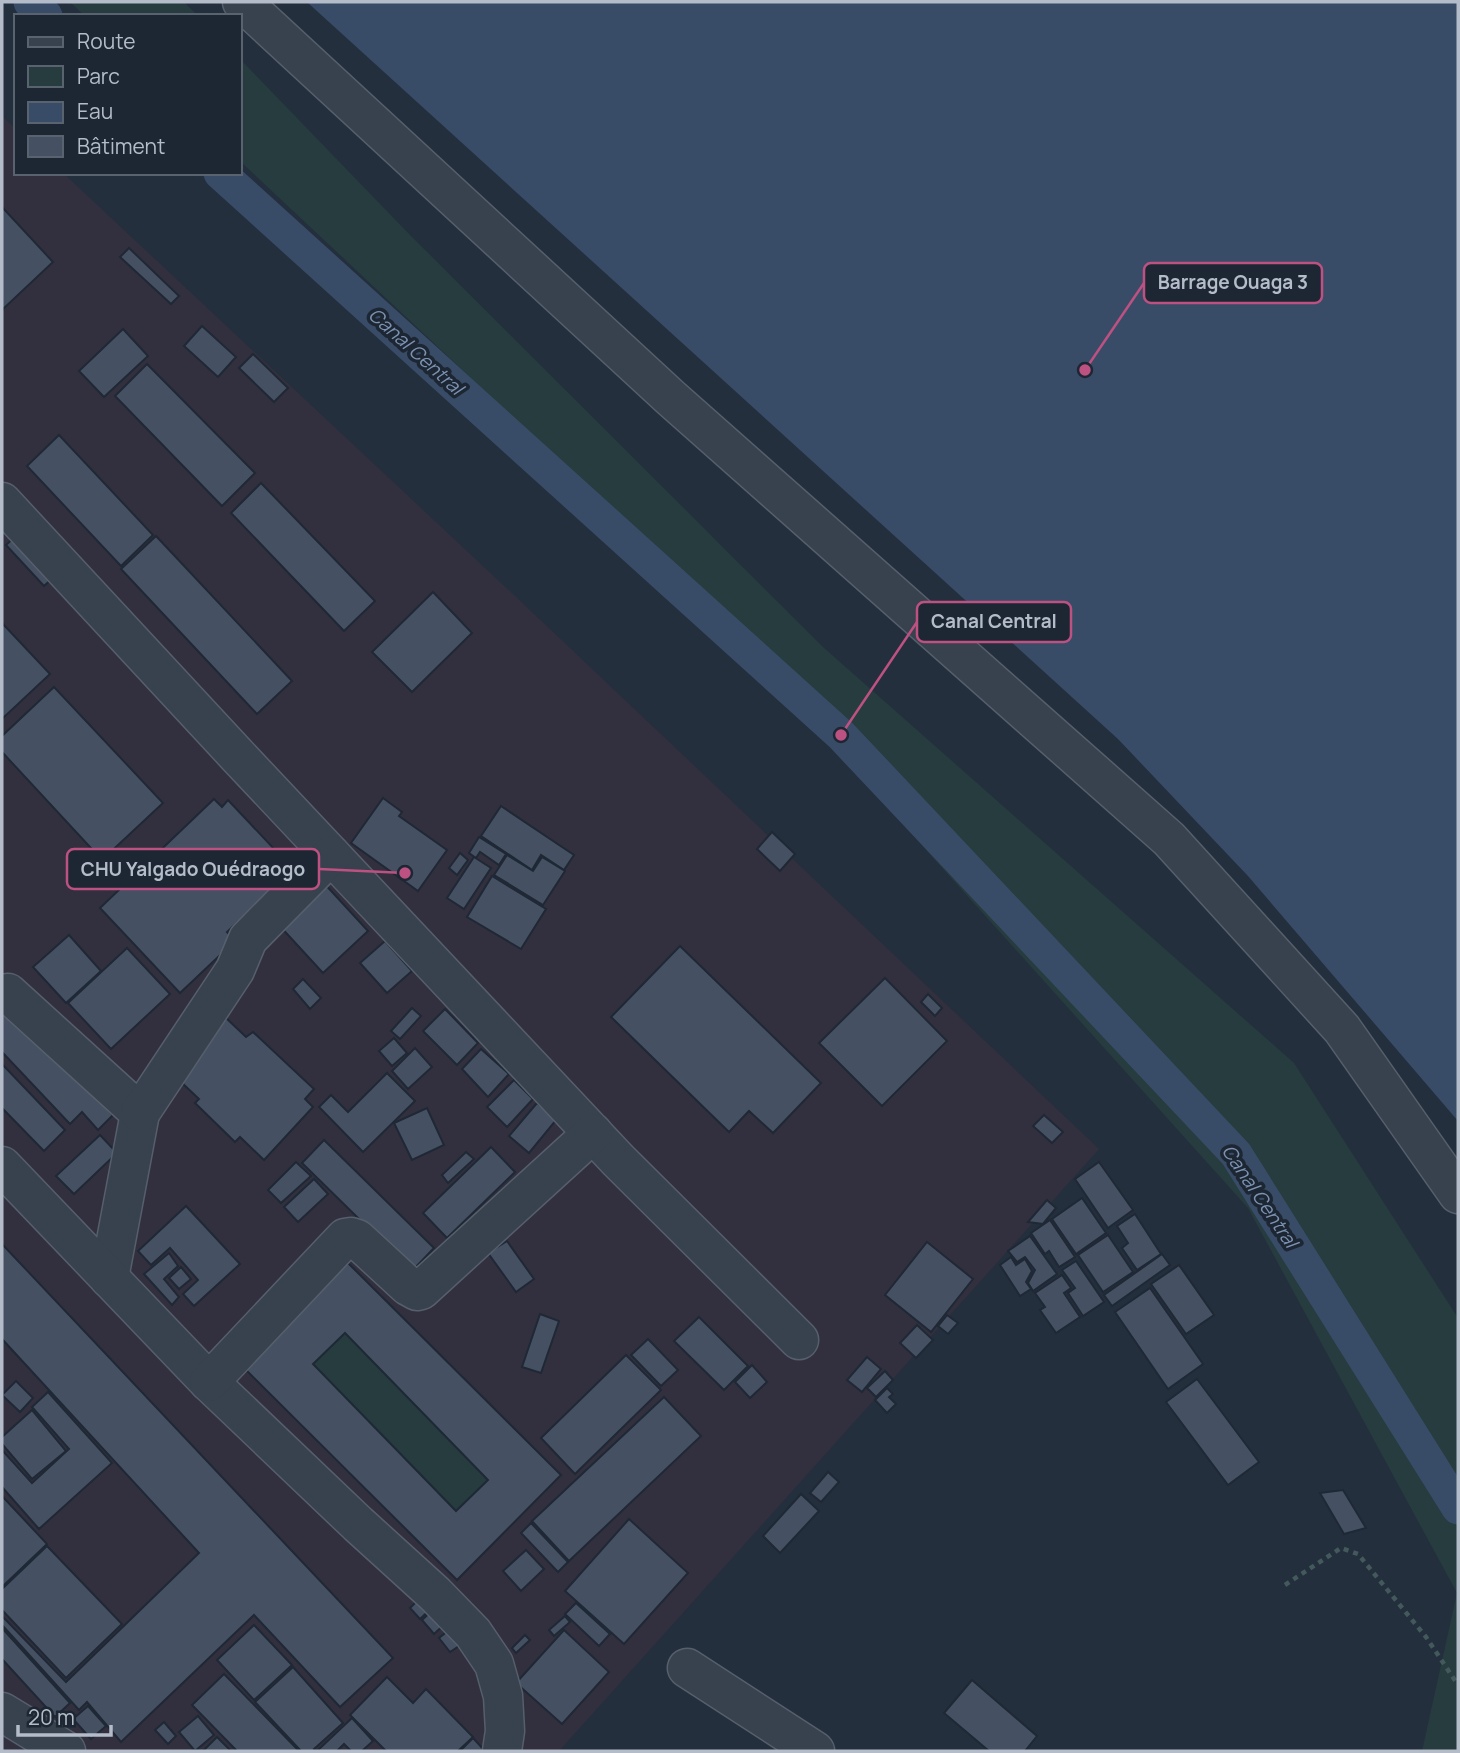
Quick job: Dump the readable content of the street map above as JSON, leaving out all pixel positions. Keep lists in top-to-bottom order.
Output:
{
  "water": ["Canal Central"],
  "places": ["Barrage Ouaga 3", "Canal Central", "CHU Yalgado Ouédraogo"],
  "legend": [
    "Route",
    "Parc",
    "Eau",
    "Bâtiment"
  ],
  "scale_bar": "20 m"
}
